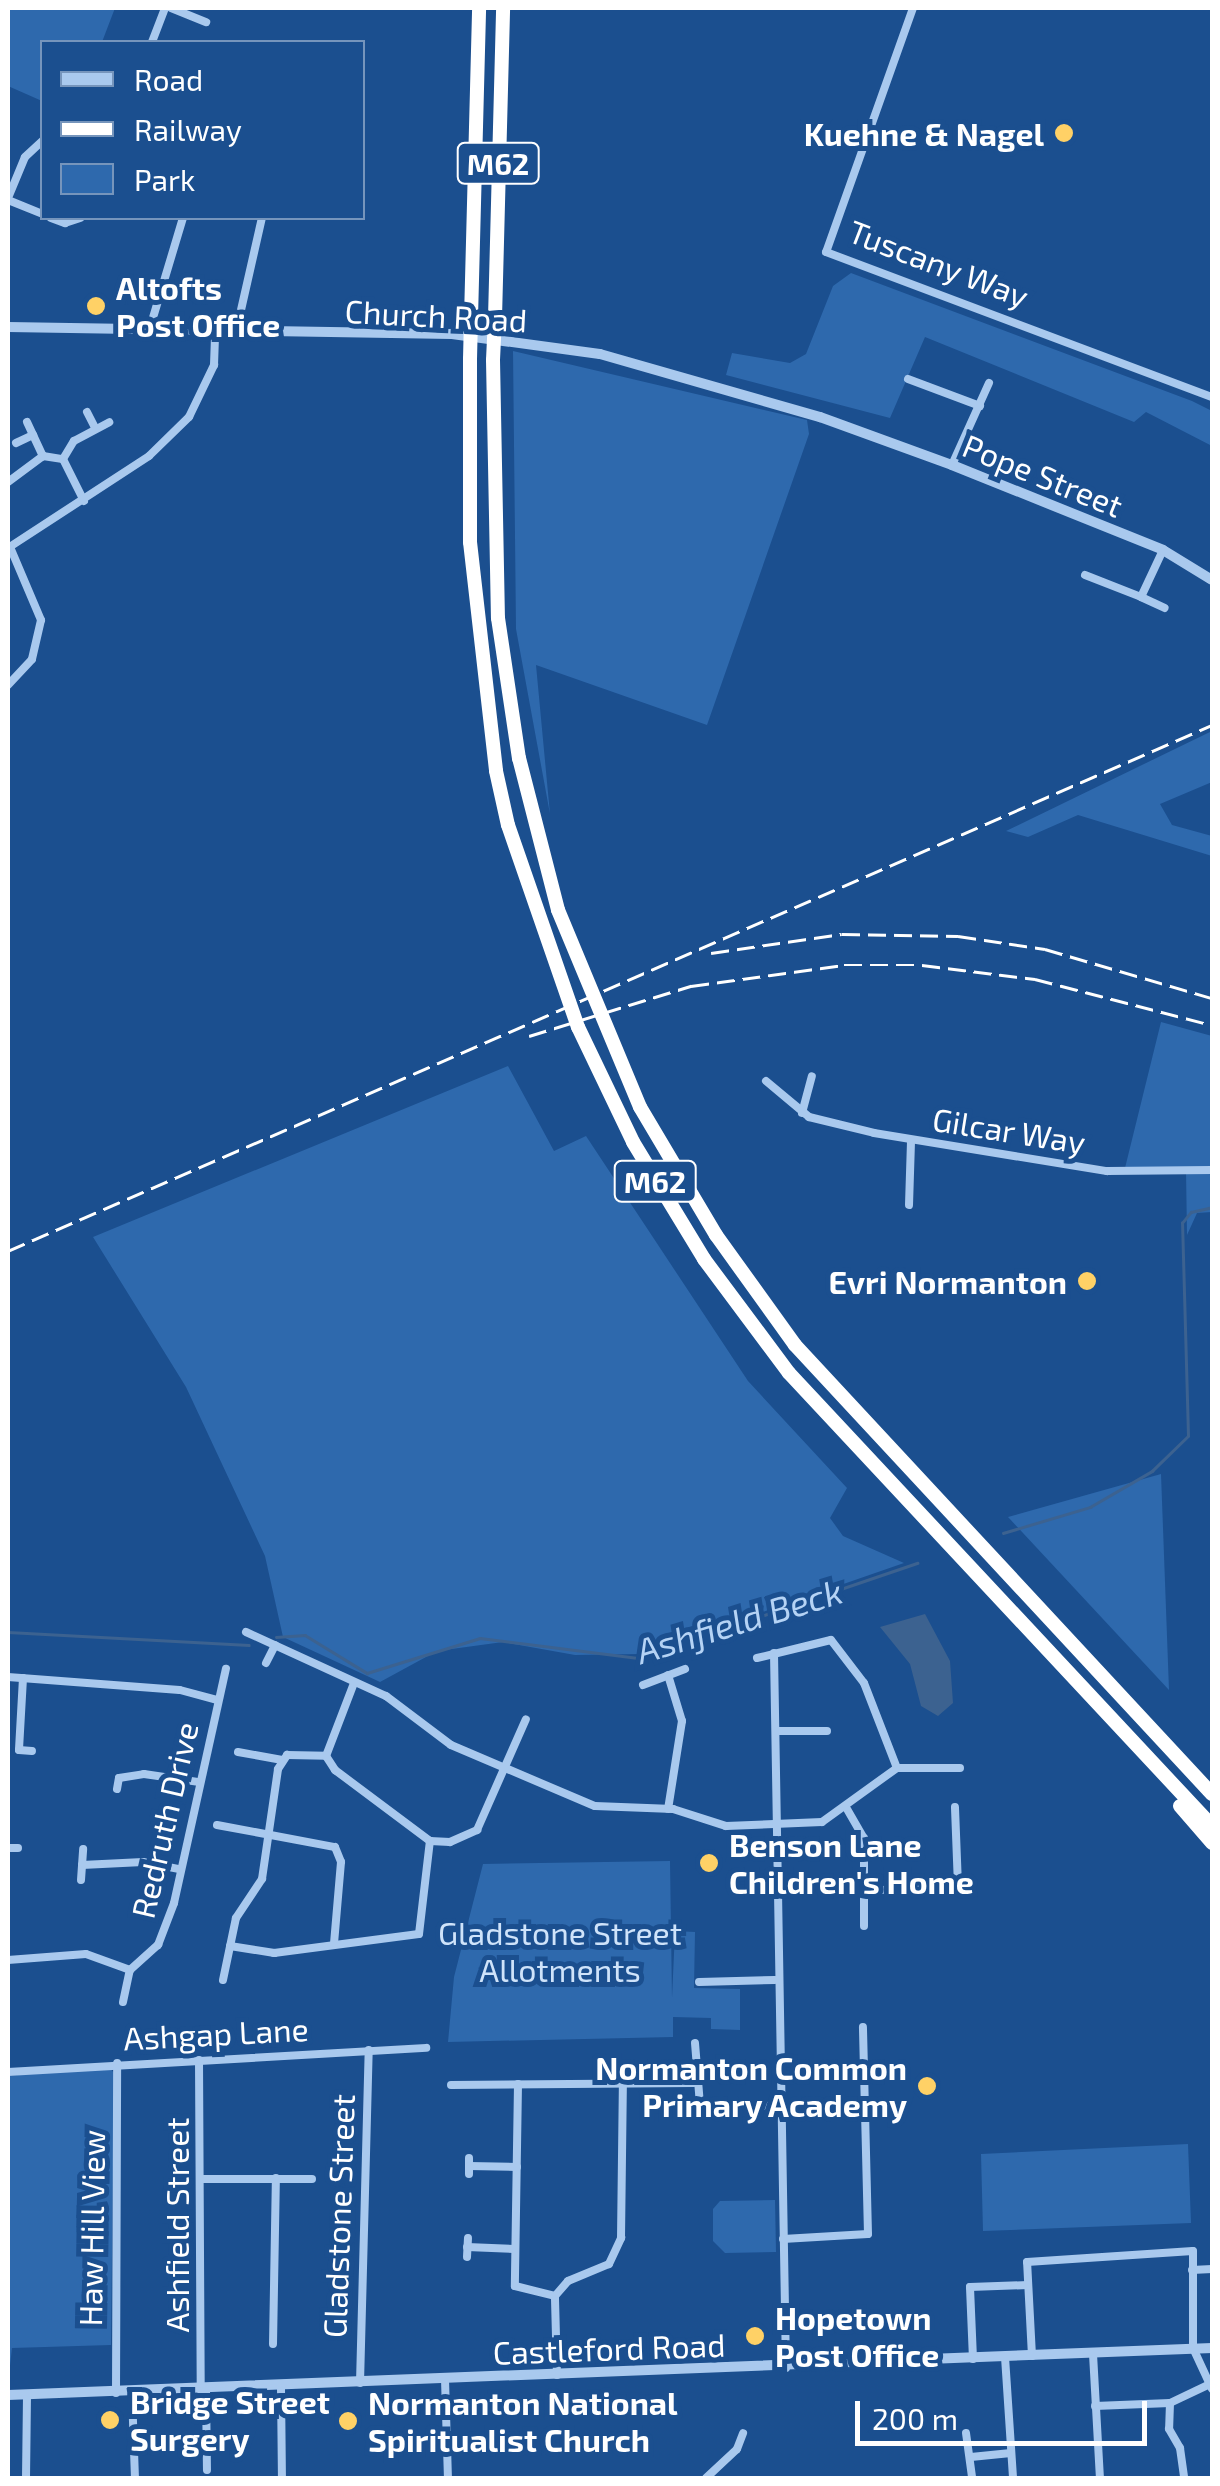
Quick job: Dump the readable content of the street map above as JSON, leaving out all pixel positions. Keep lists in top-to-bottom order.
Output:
{
  "streets": {
    "highway": ["M62"],
    "street": [
      "Tuscany Way",
      "Church Road",
      "Pope Street",
      "Gilcar Way",
      "Redruth Drive",
      "Ashgap Lane",
      "Gladstone Street",
      "Ashfield Street",
      "Haw Hill View",
      "Castleford Road"
    ]
  },
  "crossings": [
    ["Church Road", "Pope Street"],
    ["Ashgap Lane", "Gladstone Street"],
    ["Ashgap Lane", "Ashfield Street"],
    ["Ashgap Lane", "Haw Hill View"],
    ["Gladstone Street", "Castleford Road"],
    ["Ashfield Street", "Castleford Road"],
    ["Haw Hill View", "Castleford Road"]
  ],
  "water": ["Ashfield Beck"],
  "parks": ["Gladstone Street Allotments"],
  "places": [
    "Kuehne & Nagel",
    "Altofts Post Office",
    "Evri Normanton",
    "Benson Lane Children's Home",
    "Normanton Common Primary Academy",
    "Hopetown Post Office",
    "Bridge Street Surgery",
    "Normanton National Spiritualist Church"
  ],
  "legend": ["Road", "Railway", "Park"],
  "scale_bar": "200 m"
}
